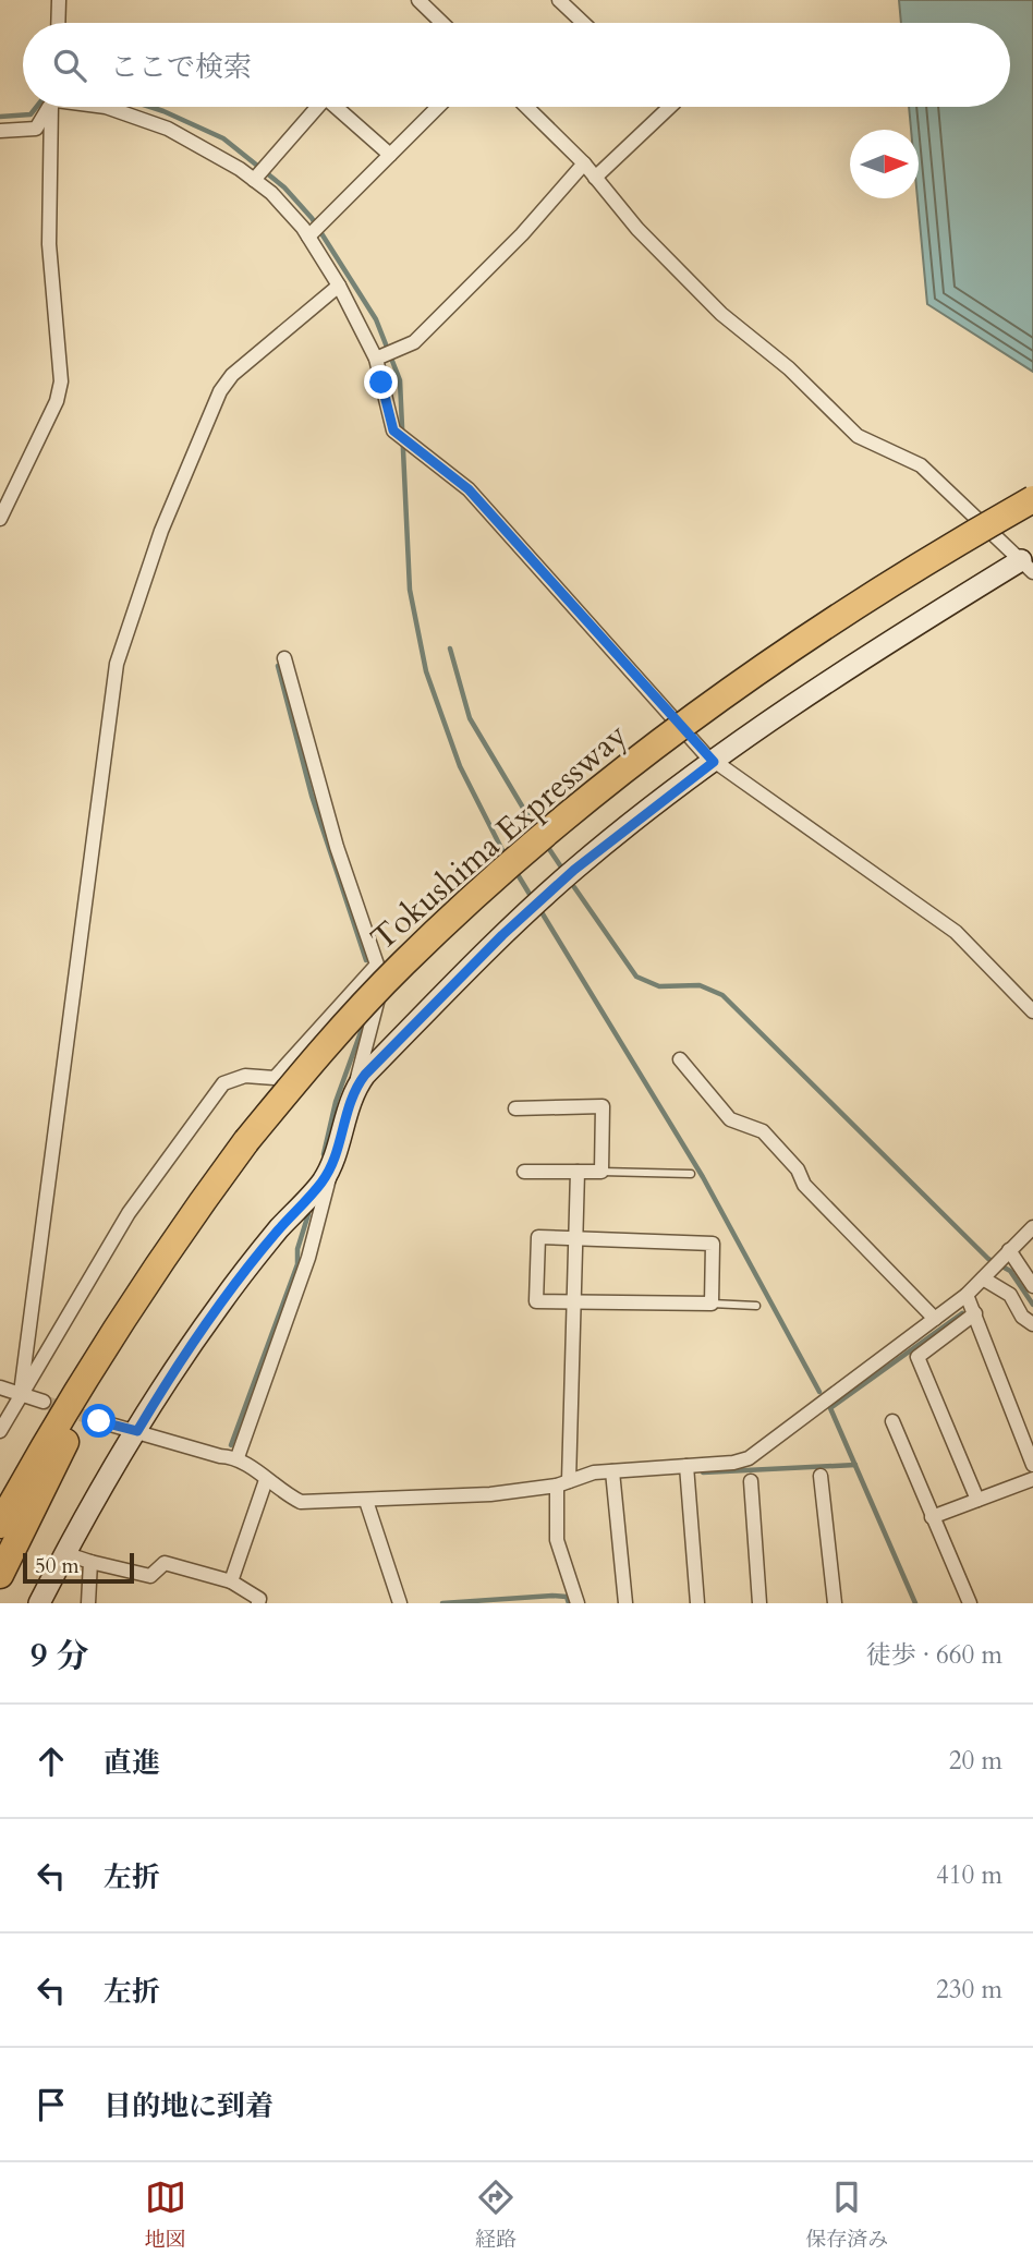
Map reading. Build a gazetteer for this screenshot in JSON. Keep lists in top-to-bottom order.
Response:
{
  "streets": {
    "highway": ["Tokushima Expressway"]
  },
  "scale_bar": "50 m",
  "north": "right",
  "page": {
    "search": "ここで検索",
    "scale": "50 m",
    "heading": ["9 分", "徒歩 · 660 m"],
    "list": [
      ["直進", "20 m"],
      ["左折", "410 m"],
      ["左折", "230 m"],
      "目的地に到着"
    ],
    "nav": ["地図", "経路", "保存済み"]
  }
}
